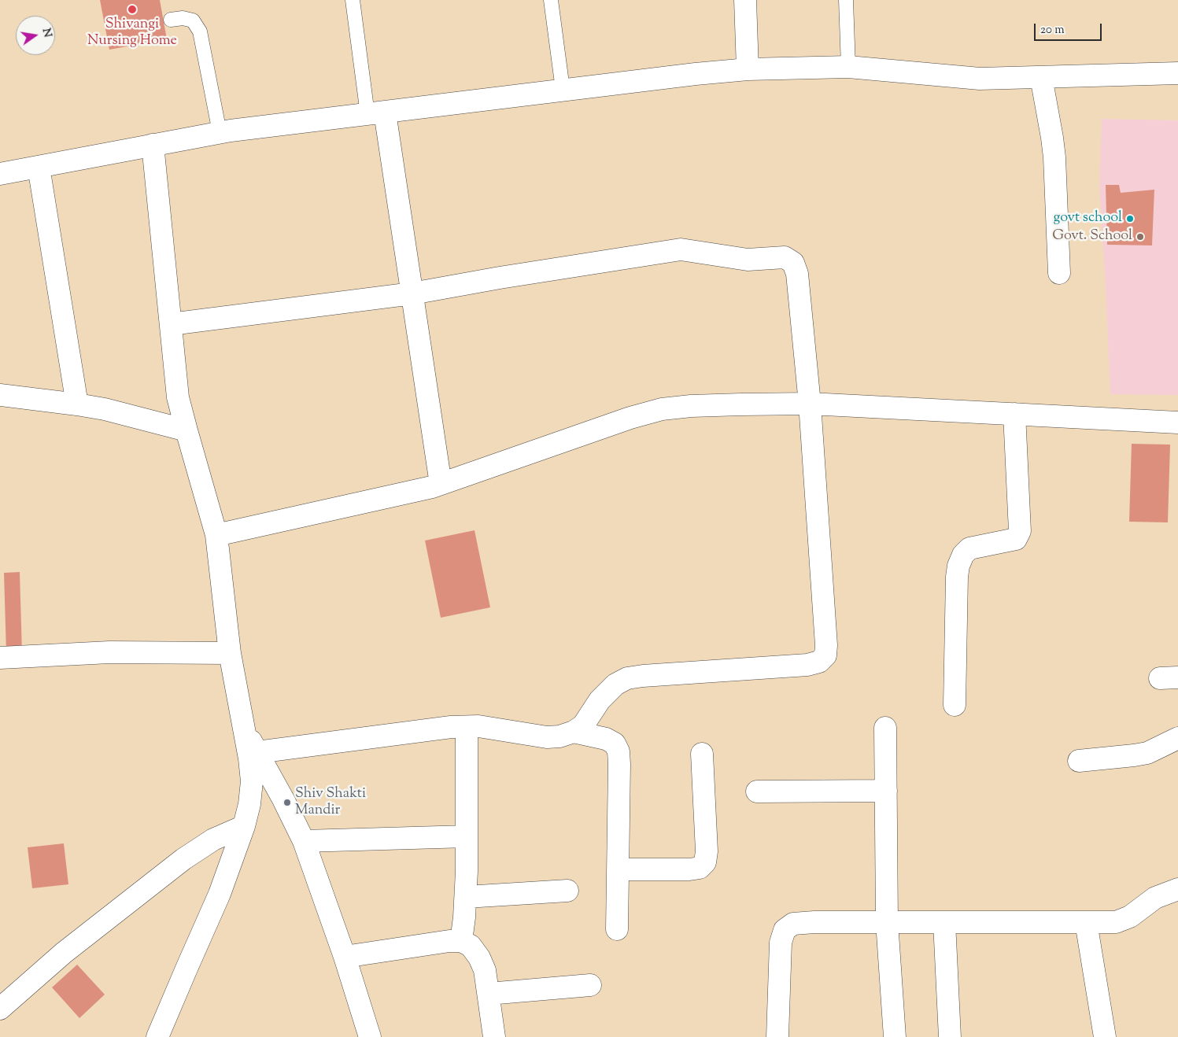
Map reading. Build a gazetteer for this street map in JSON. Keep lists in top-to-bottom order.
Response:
{
  "places": [
    "Shivangi Nursing Home",
    "govt school",
    "Govt. School",
    "Shiv Shakti Mandir"
  ],
  "scale_bar": "20 m",
  "north": "right"
}
